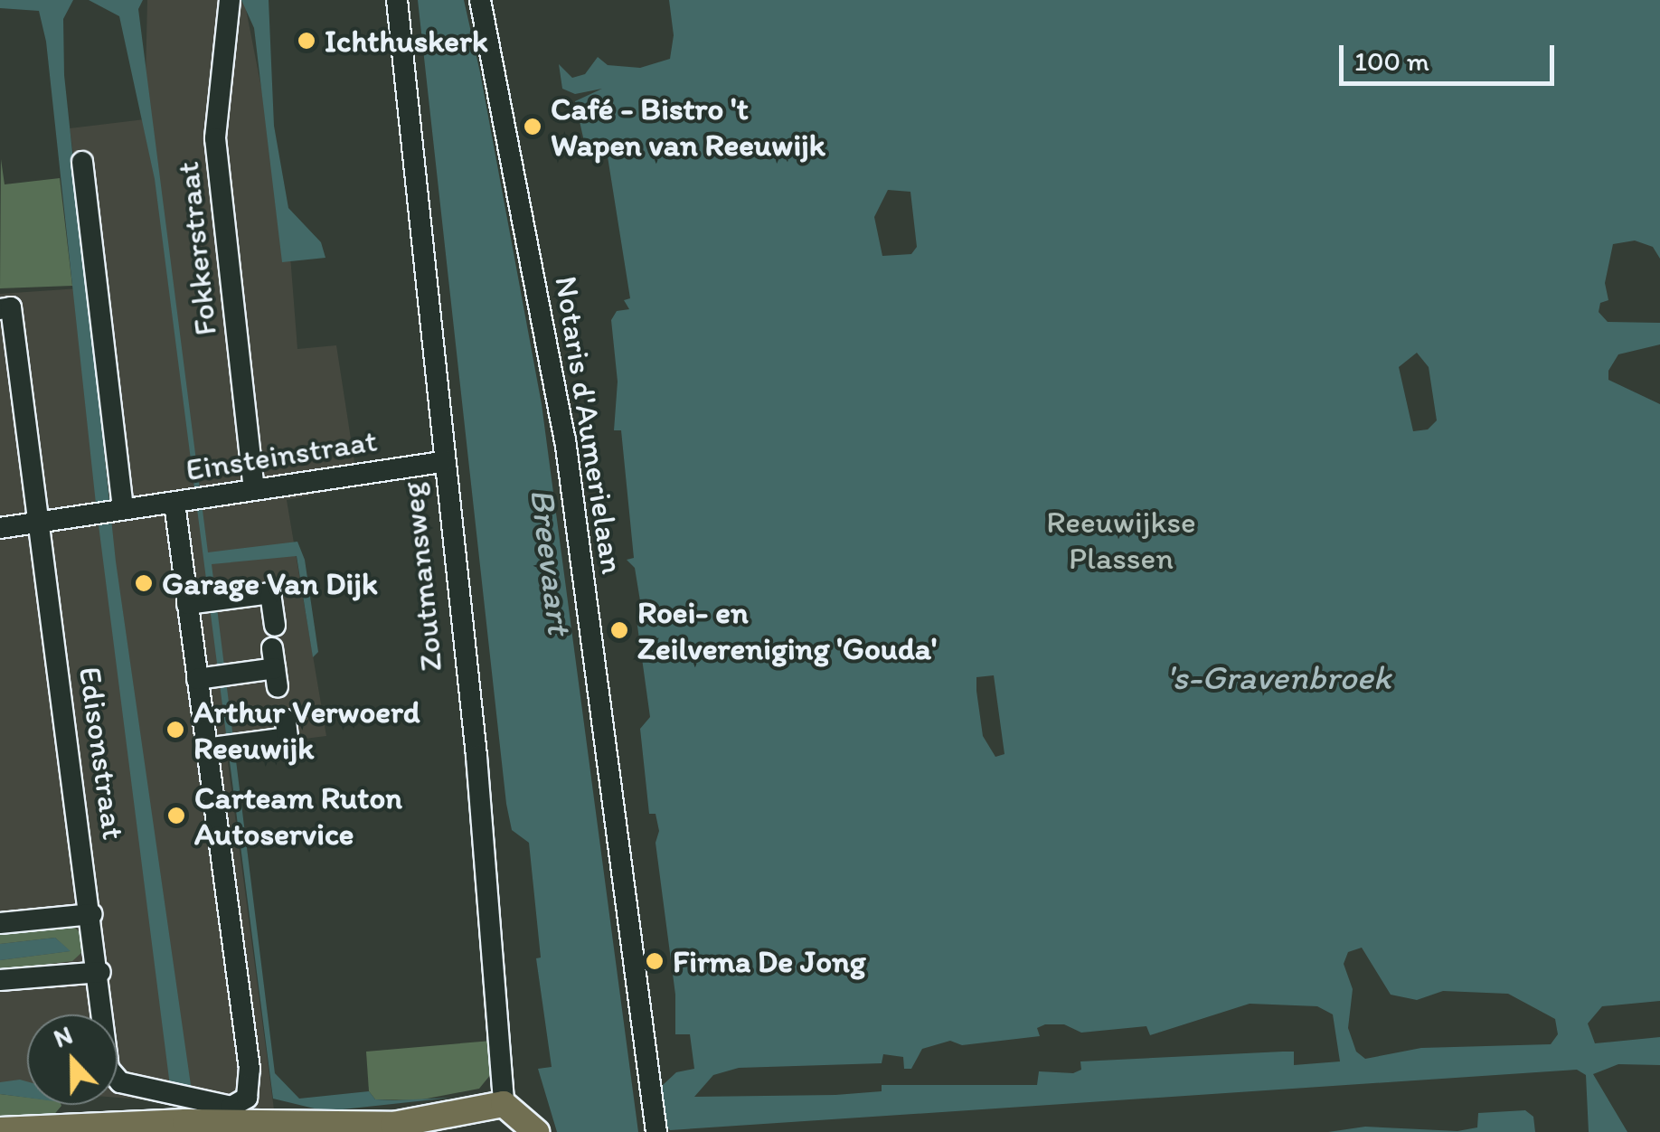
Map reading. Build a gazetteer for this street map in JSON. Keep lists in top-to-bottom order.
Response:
{
  "streets": {
    "street": [
      "Fokkerstraat",
      "Notaris d'Aumerielaan",
      "Einsteinstraat",
      "Zoutmansweg",
      "Edisonstraat"
    ]
  },
  "crossings": [
    ["Fokkerstraat", "Einsteinstraat"],
    ["Einsteinstraat", "Zoutmansweg"],
    ["Einsteinstraat", "Edisonstraat"]
  ],
  "water": ["Breevaart", "'s-Gravenbroek"],
  "parks": ["Reeuwijkse Plassen"],
  "places": [
    "Ichthuskerk",
    "Café - Bistro 't Wapen van Reeuwijk",
    "Garage Van Dijk",
    "Roei- en Zeilvereniging 'Gouda'",
    "Arthur Verwoerd Reeuwijk",
    "Carteam Ruton Autoservice",
    "Firma De Jong"
  ],
  "scale_bar": "100 m",
  "north": "top"
}
